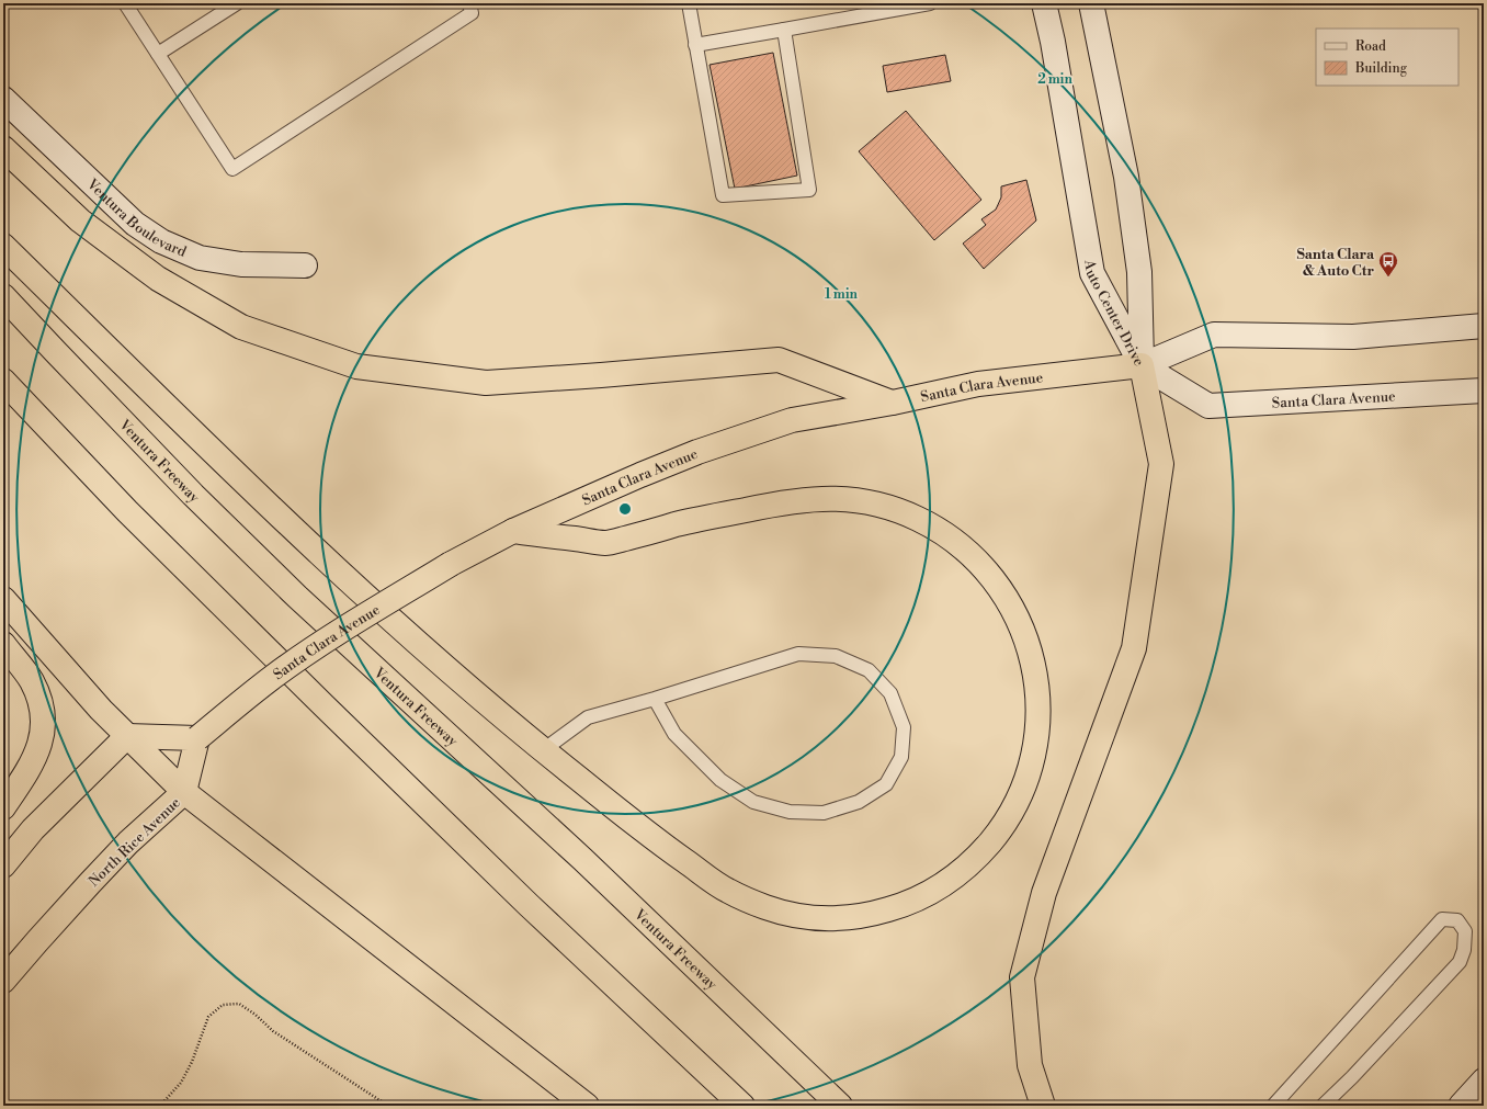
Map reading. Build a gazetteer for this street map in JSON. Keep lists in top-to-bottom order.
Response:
{
  "streets": {
    "highway": ["Santa Clara Avenue", "Ventura Freeway", "North Rice Avenue"],
    "street": ["Ventura Boulevard", "Auto Center Drive"]
  },
  "crossings": [
    ["Auto Center Drive", "Santa Clara Avenue"],
    ["Santa Clara Avenue", "North Rice Avenue"]
  ],
  "places": {
    "bus stop": ["Santa Clara & Auto Ctr"]
  },
  "legend": ["Road", "Building"],
  "rings": ["2 min", "1 min"]
}
